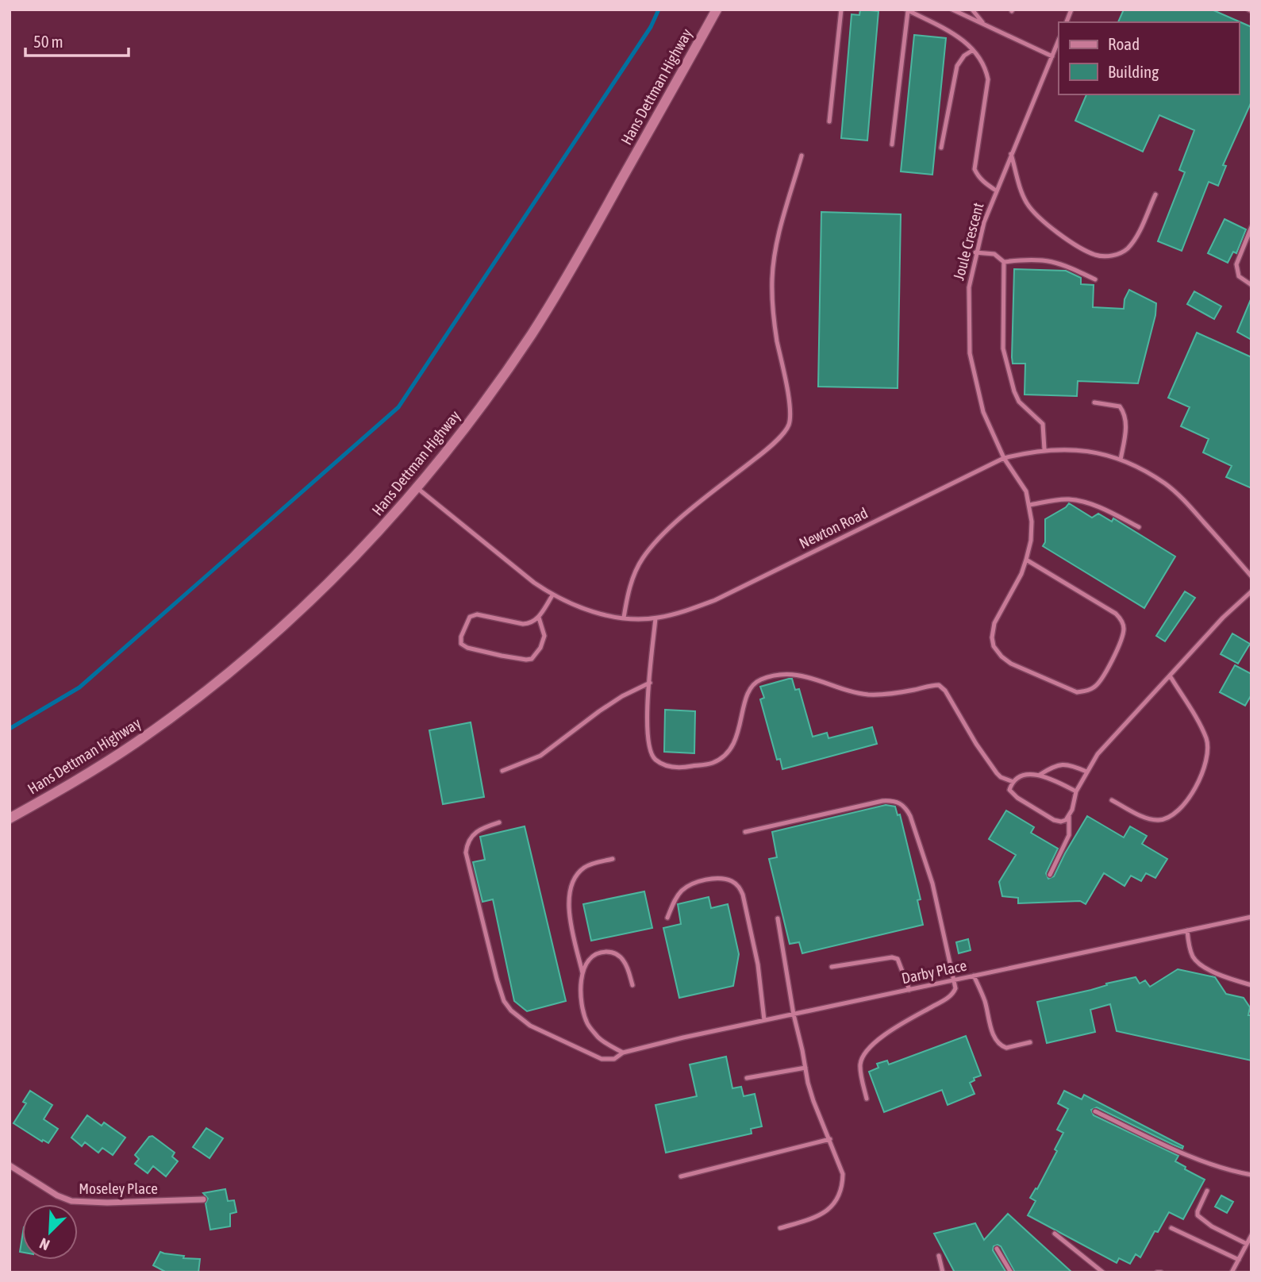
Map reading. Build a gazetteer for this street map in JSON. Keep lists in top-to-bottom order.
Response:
{
  "streets": {
    "street": ["Hans Dettman Highway", "Moseley Place"],
    "lane": ["Joule Crescent", "Newton Road", "Darby Place"]
  },
  "crossings": [
    ["Hans Dettman Highway", "Newton Road"],
    ["Joule Crescent", "Newton Road"]
  ],
  "legend": ["Road", "Building"],
  "scale_bar": "50 m",
  "north": "bottom left"
}
